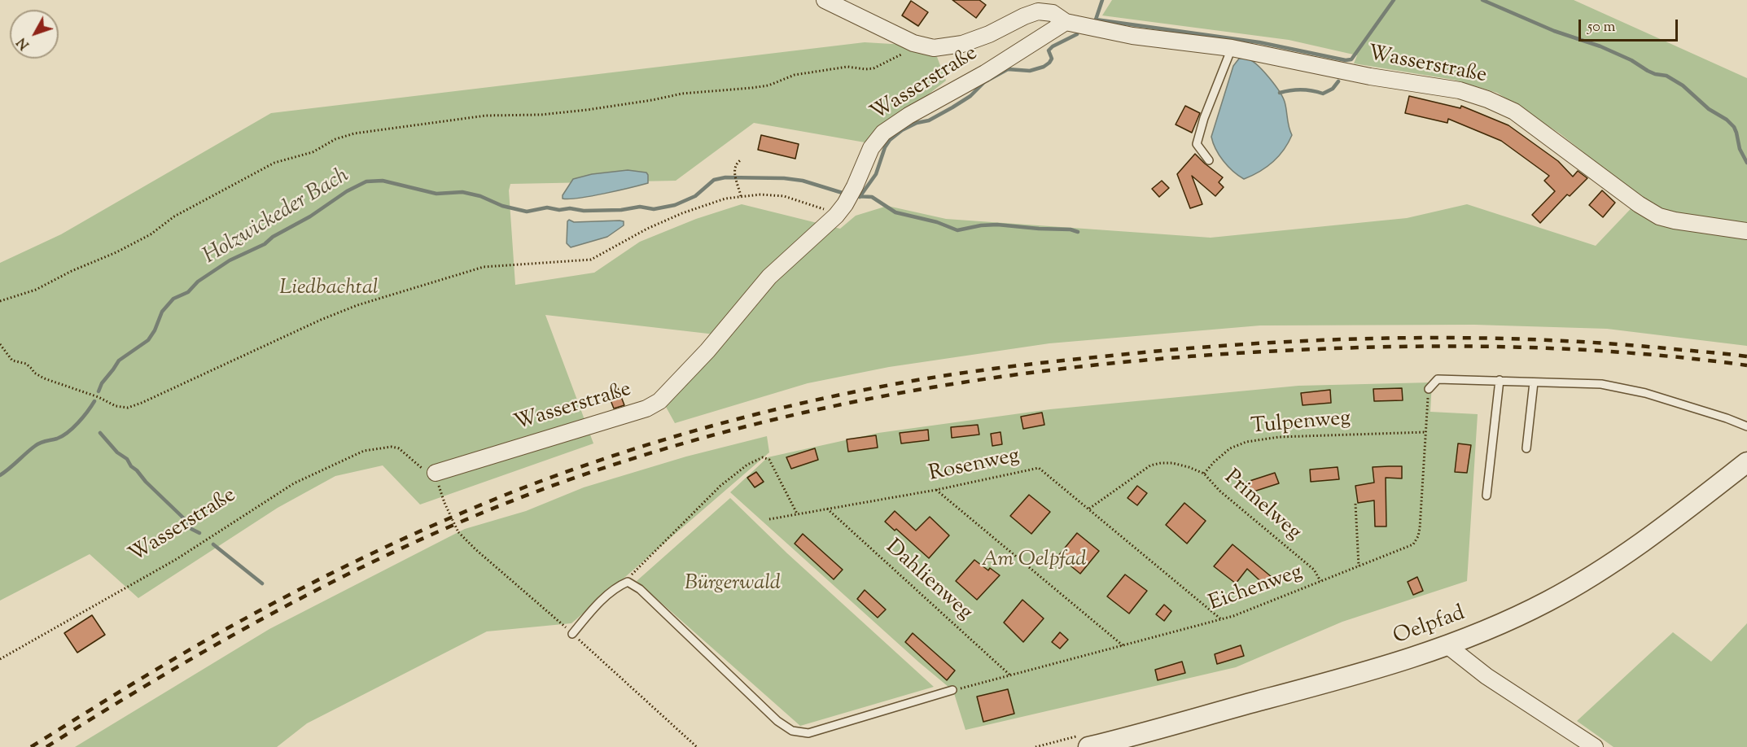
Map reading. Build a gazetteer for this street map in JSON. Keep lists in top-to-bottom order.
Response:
{
  "streets": {
    "street": ["Wasserstraße", "Oelpfad"],
    "path": [
      "Tulpenweg",
      "Rosenweg",
      "Primelweg",
      "Dahlienweg",
      "Eichenweg"
    ]
  },
  "crossings": [
    ["Tulpenweg", "Primelweg"],
    ["Tulpenweg", "Eichenweg"],
    ["Rosenweg", "Dahlienweg"],
    ["Rosenweg", "Eichenweg"],
    ["Primelweg", "Eichenweg"],
    ["Dahlienweg", "Eichenweg"]
  ],
  "water": ["Holzwickeder Bach"],
  "parks": ["Liedbachtal", "Am Oelpfad", "Bürgerwald"],
  "scale_bar": "50 m",
  "north": "bottom left"
}
